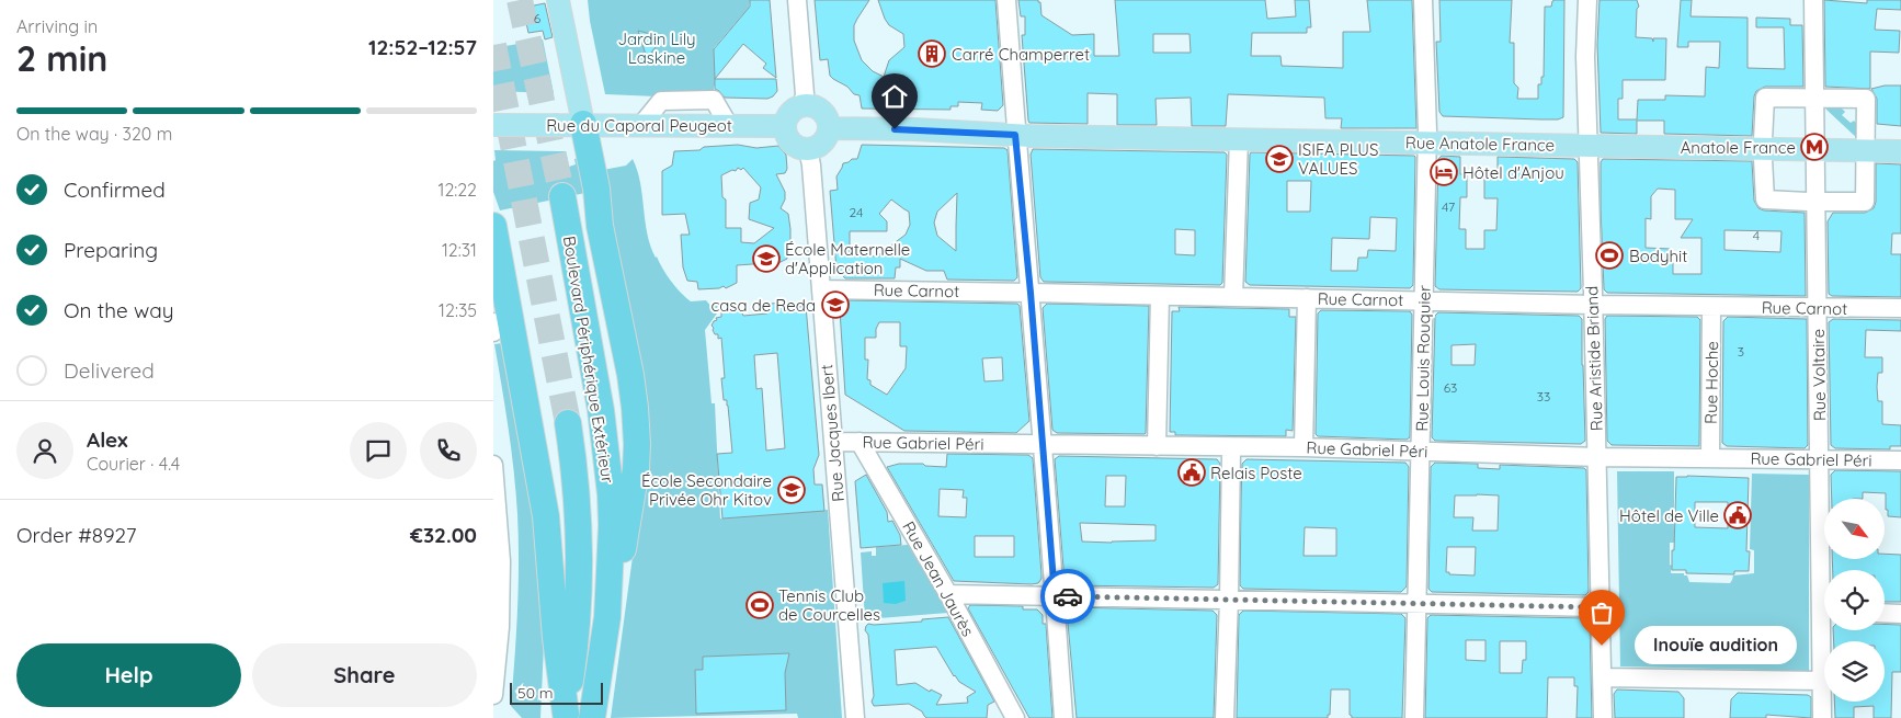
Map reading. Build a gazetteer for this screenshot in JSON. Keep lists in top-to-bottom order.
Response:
{
  "streets": {
    "highway": ["Boulevard Périphérique Extérieur"],
    "main road": ["Rue du Caporal Peugeot", "Rue Anatole France"],
    "street": [
      "Rue Carnot",
      "Rue Louis Rouquier",
      "Rue Aristide Briand",
      "Rue Voltaire",
      "Rue Hoche",
      "Rue Jacques Ibert",
      "Rue Gabriel Péri",
      "Rue Jean Jaurès"
    ]
  },
  "crossings": [
    ["Rue du Caporal Peugeot", "Rue Anatole France"],
    ["Rue du Caporal Peugeot", "Rue Jacques Ibert"],
    ["Rue Anatole France", "Rue Louis Rouquier"],
    ["Rue Anatole France", "Rue Aristide Briand"],
    ["Rue Anatole France", "Rue Voltaire"],
    ["Rue Anatole France", "Rue Jacques Ibert"],
    ["Rue Carnot", "Rue Louis Rouquier"],
    ["Rue Carnot", "Rue Aristide Briand"],
    ["Rue Carnot", "Rue Voltaire"],
    ["Rue Carnot", "Rue Hoche"],
    ["Rue Carnot", "Rue Jacques Ibert"],
    ["Rue Louis Rouquier", "Rue Gabriel Péri"],
    ["Rue Aristide Briand", "Rue Gabriel Péri"],
    ["Rue Voltaire", "Rue Gabriel Péri"],
    ["Rue Hoche", "Rue Gabriel Péri"],
    ["Rue Jacques Ibert", "Rue Gabriel Péri"],
    ["Rue Gabriel Péri", "Rue Jean Jaurès"]
  ],
  "parks": ["Jardin Lily Laskine"],
  "places": {
    "building": ["Carré Champerret"],
    "metro station": ["Anatole France"],
    "school or university": [
      "ISIFA PLUS VALUES",
      "École Maternelle d'Application",
      "casa de Reda",
      "École Secondaire Privée Ohr Kitov"
    ],
    "hotel": ["Hôtel d'Anjou"],
    "sports": ["Bodyhit", "Tennis Club de Courcelles"],
    "public building": ["Relais Poste", "Hôtel de Ville"],
    "other": ["Inouïe audition"]
  },
  "house_numbers": [
    "6",
    "47",
    "24",
    "4",
    "3",
    "63",
    "33"
  ],
  "scale_bar": "50 m",
  "north": "bottom right",
  "page": {
    "heading": ["2 min", "Arriving in", "12:52–12:57"],
    "panel": [
      "Alex",
      "Courier · 4.4",
      "Order #8927",
      "€32.00"
    ],
    "bar": "On the way · 320 m",
    "list": [
      ["Confirmed", "12:22"],
      ["Preparing", "12:31"],
      ["On the way", "12:35"],
      "Delivered"
    ],
    "bubble": "Inouïe audition",
    "buttons": ["Help", "Share"],
    "scale": "50 m"
  }
}
